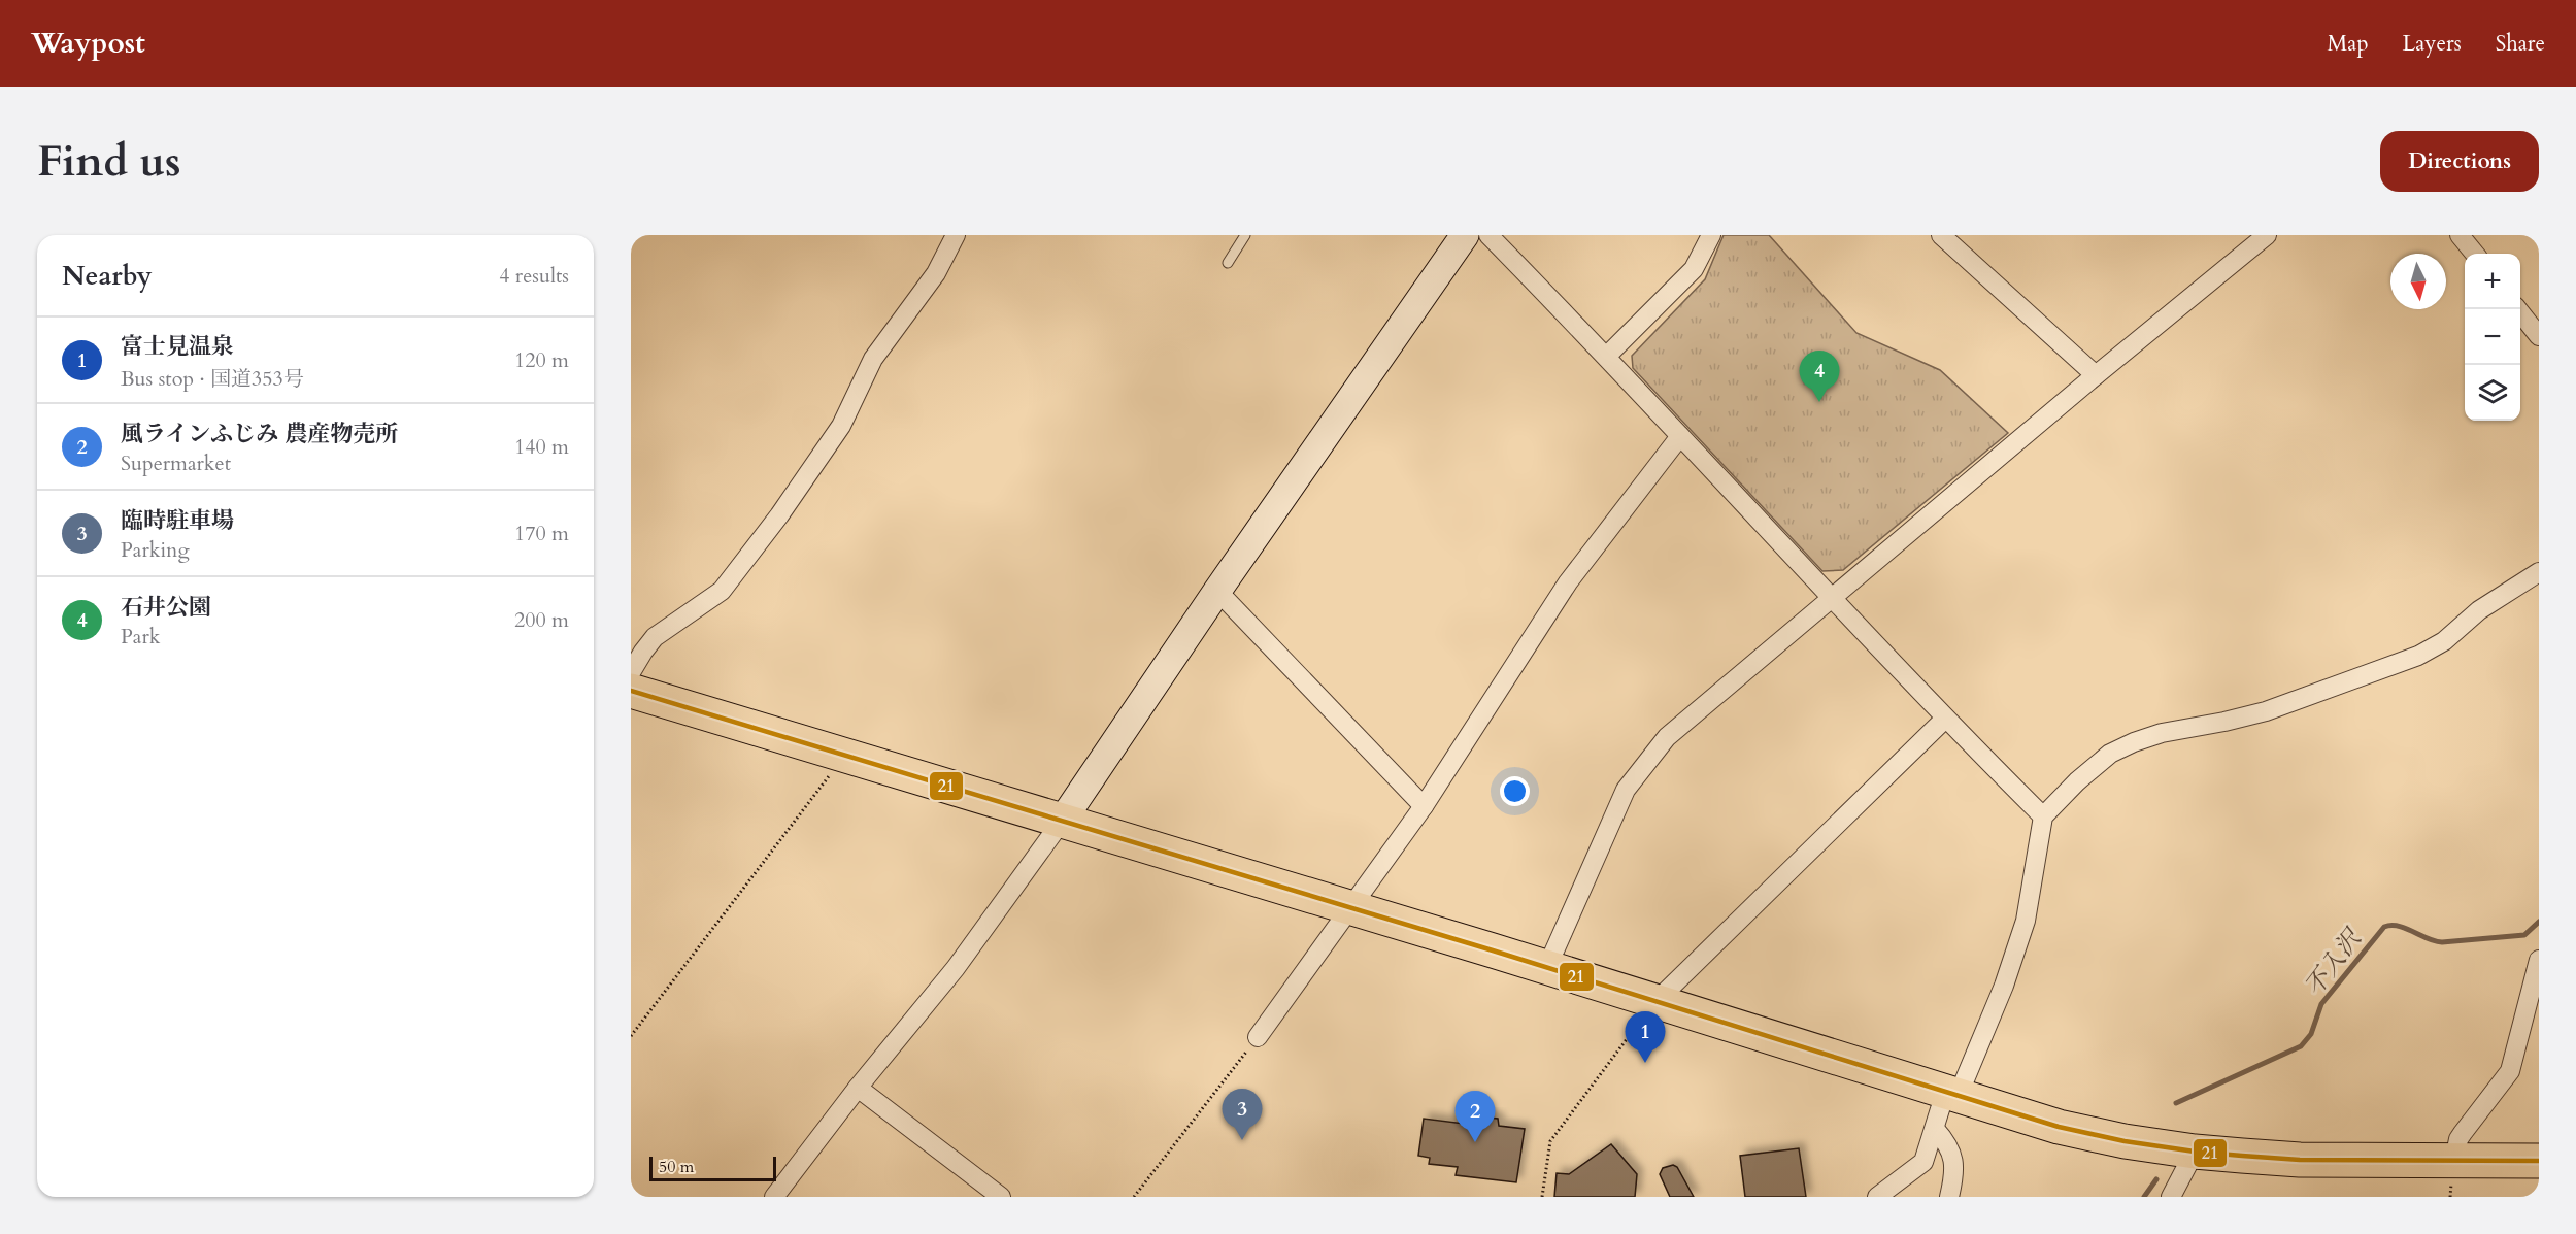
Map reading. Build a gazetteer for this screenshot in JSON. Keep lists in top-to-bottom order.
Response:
{
  "water": ["不入沢"],
  "lines": ["transit line 21"],
  "scale_bar": "50 m",
  "north": "bottom",
  "page": {
    "header": "Waypost",
    "nav": ["Map", "Layers", "Share"],
    "buttons": "Directions",
    "title": "Find us",
    "heading": ["Nearby", "4 results"],
    "map_buttons": ["+", "−"],
    "list": [
      {
        "mark": "1",
        "name": "富士見温泉",
        "note": "Bus stop · 国道353号",
        "value": "120 m"
      },
      {
        "mark": "2",
        "name": "風ラインふじみ 農産物売所",
        "note": "Supermarket",
        "value": "140 m"
      },
      {
        "mark": "3",
        "name": "臨時駐車場",
        "note": "Parking",
        "value": "170 m"
      },
      {
        "mark": "4",
        "name": "石井公園",
        "note": "Park",
        "value": "200 m"
      }
    ],
    "pins": [
      "4",
      "1",
      "3",
      "2"
    ],
    "scale": "50 m"
  }
}
